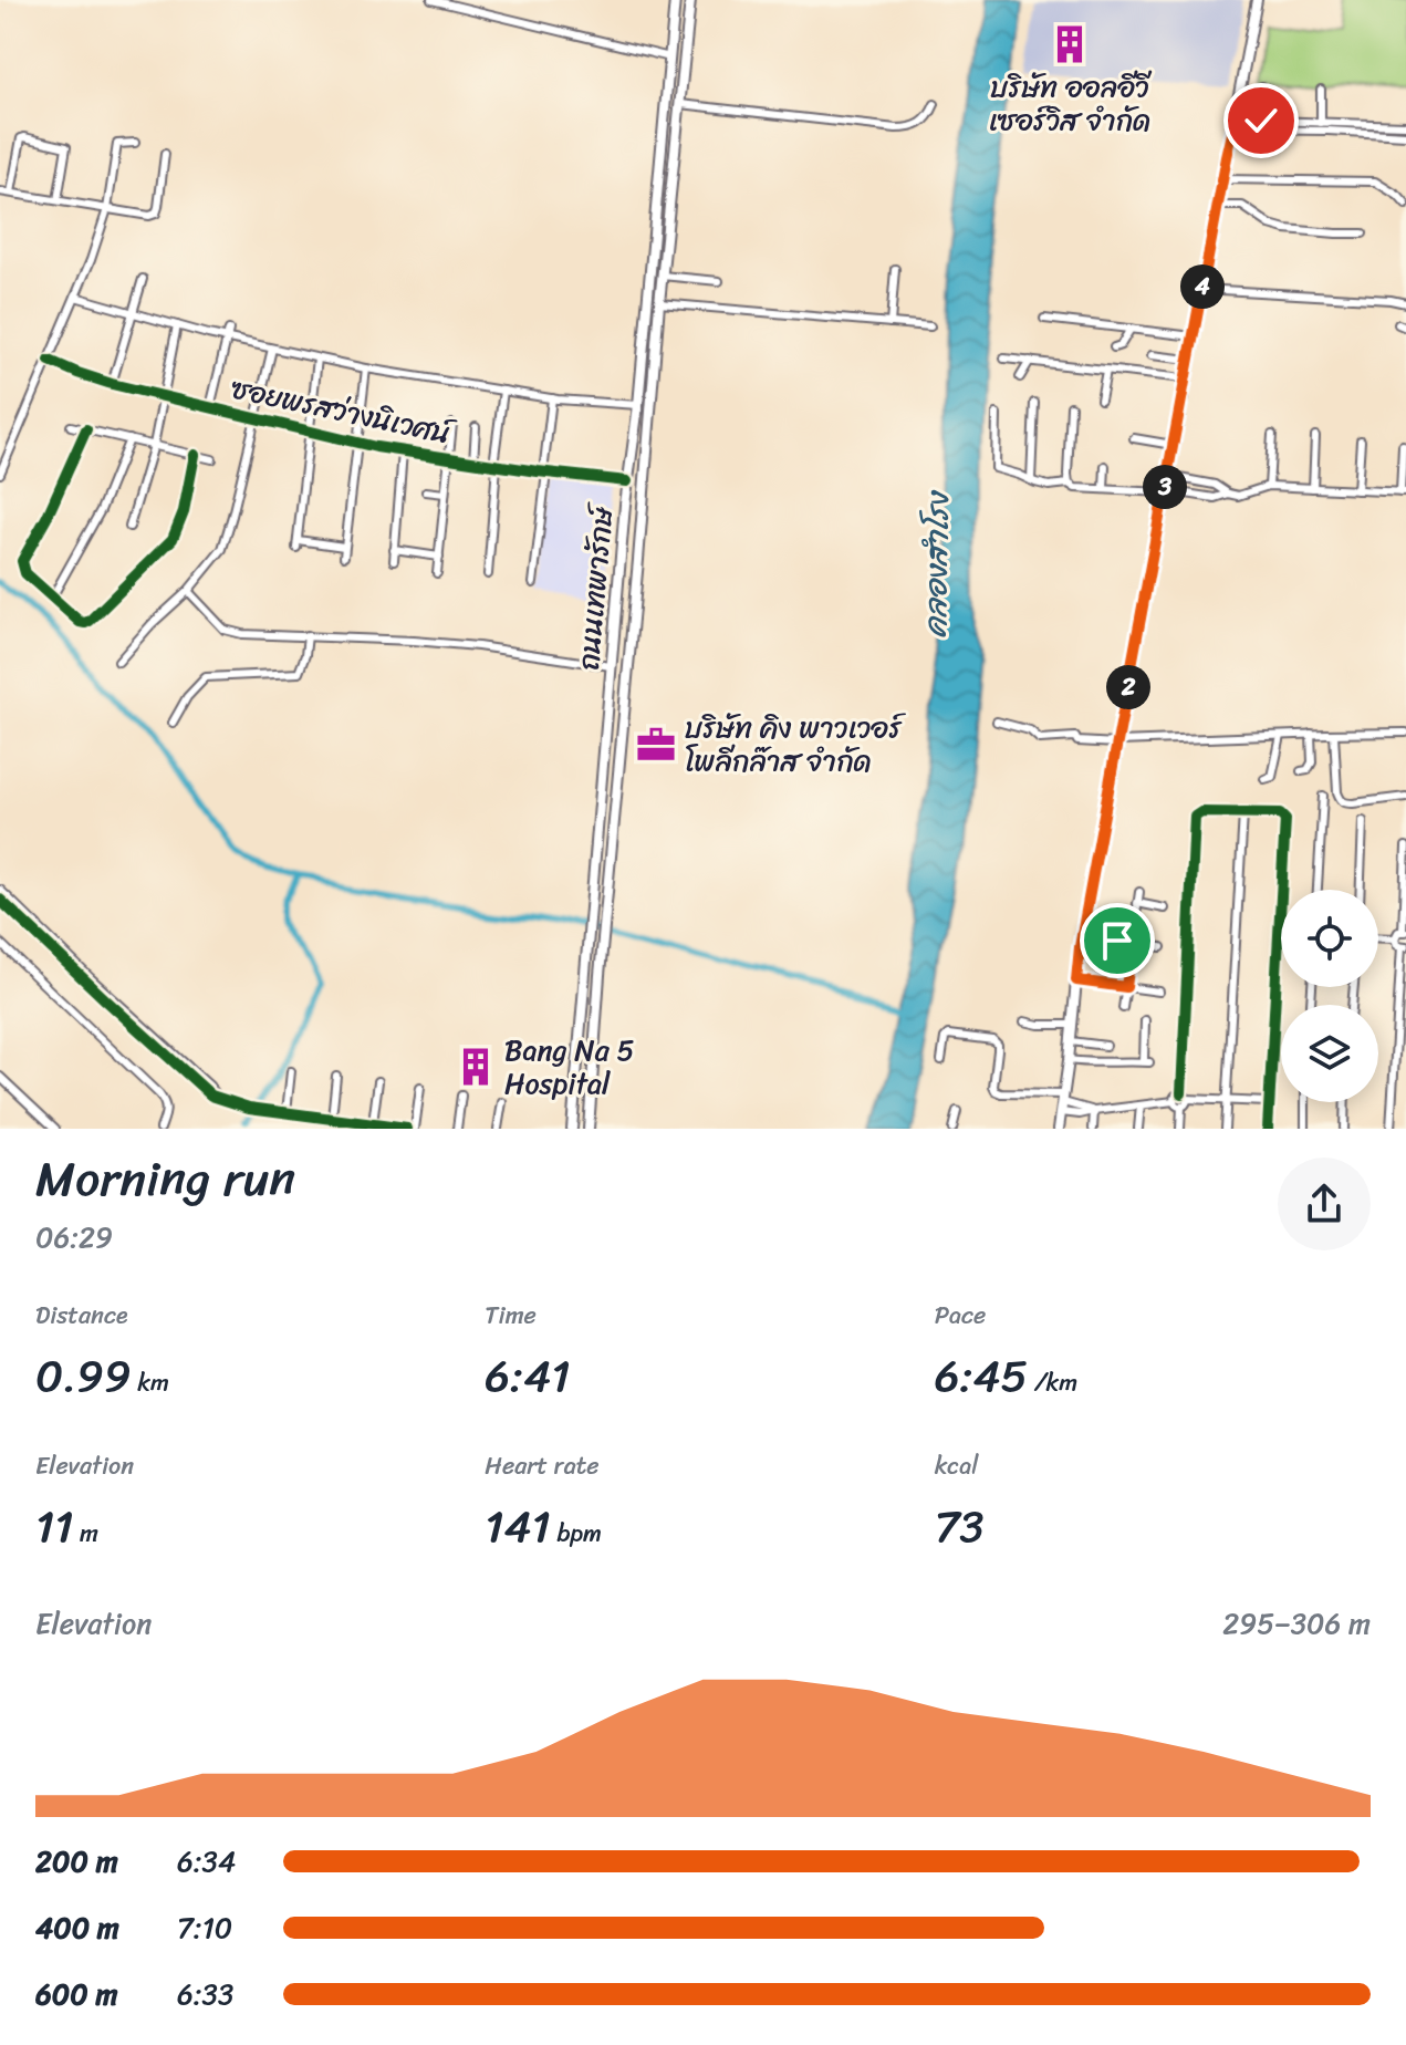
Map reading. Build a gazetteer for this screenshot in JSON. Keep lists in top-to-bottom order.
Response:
{
  "streets": {
    "main road": ["ถนนเทพารักษ์"],
    "street": ["ซอยพรสว่างนิเวศน์"]
  },
  "crossings": [
    ["ซอยพรสว่างนิเวศน์", "ถนนเทพารักษ์"]
  ],
  "water": ["คลองสำโรง"],
  "places": {
    "building": ["บริษัท ออลอีวี เซอร์วิส จำกัด", "Bang Na 5 Hospital"],
    "office": ["บริษัท คิง พาวเวอร์ โพลีกล๊าส จำกัด"]
  },
  "page": {
    "pins": ["4", "3", "2"],
    "heading": ["Morning run", "06:29"],
    "stats": [
      ["Distance", "0.99 km"],
      ["Time", "6:41"],
      ["Pace", "6:45 /km"],
      ["Elevation", "11 m"],
      ["Heart rate", "141 bpm"],
      ["kcal", "73"]
    ],
    "chart": ["Elevation", "295–306 m"],
    "list": [
      {
        "name": "200 m",
        "note": "6:34"
      },
      {
        "name": "400 m",
        "note": "7:10"
      },
      {
        "name": "600 m",
        "note": "6:33"
      }
    ]
  }
}
